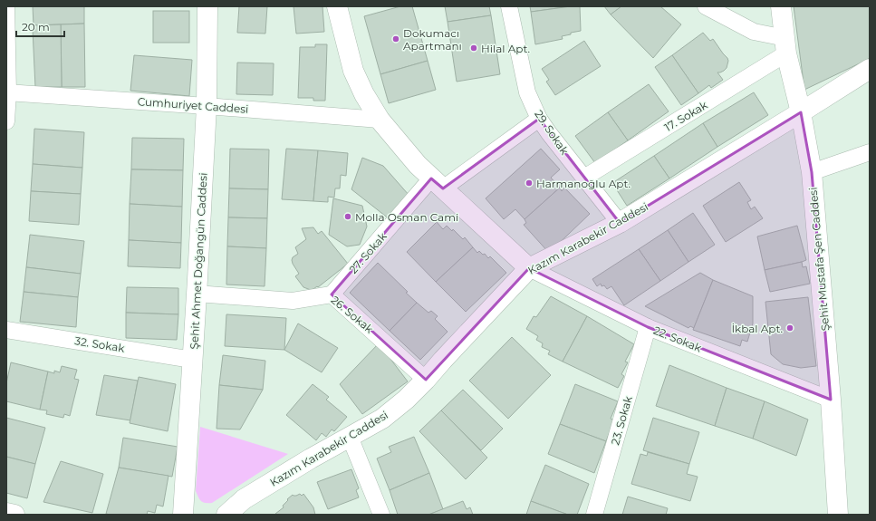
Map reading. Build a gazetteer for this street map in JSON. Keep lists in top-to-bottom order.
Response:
{
  "streets": {
    "street": [
      "Cumhuriyet Caddesi",
      "17. Sokak",
      "29. Sokak",
      "Kazım Karabekir Caddesi",
      "27. Sokak",
      "Şehit Mustafa Şen Caddesi",
      "Şehit Ahmet Doğangün Caddesi",
      "26. Sokak",
      "22. Sokak",
      "32. Sokak",
      "23. Sokak"
    ]
  },
  "crossings": [
    ["Cumhuriyet Caddesi", "Şehit Ahmet Doğangün Caddesi"],
    ["17. Sokak", "29. Sokak"],
    ["17. Sokak", "Şehit Mustafa Şen Caddesi"],
    ["29. Sokak", "Kazım Karabekir Caddesi"],
    ["29. Sokak", "27. Sokak"],
    ["Kazım Karabekir Caddesi", "Şehit Mustafa Şen Caddesi"],
    ["Kazım Karabekir Caddesi", "26. Sokak"],
    ["Kazım Karabekir Caddesi", "22. Sokak"],
    ["27. Sokak", "26. Sokak"],
    ["Şehit Mustafa Şen Caddesi", "22. Sokak"],
    ["Şehit Ahmet Doğangün Caddesi", "26. Sokak"],
    ["Şehit Ahmet Doğangün Caddesi", "32. Sokak"],
    ["22. Sokak", "23. Sokak"]
  ],
  "places": [
    "Dokumacı Apartmanı",
    "Hilal Apt.",
    "Harmanoğlu Apt.",
    "Molla Osman Cami",
    "İkbal Apt."
  ],
  "scale_bar": "20 m"
}
